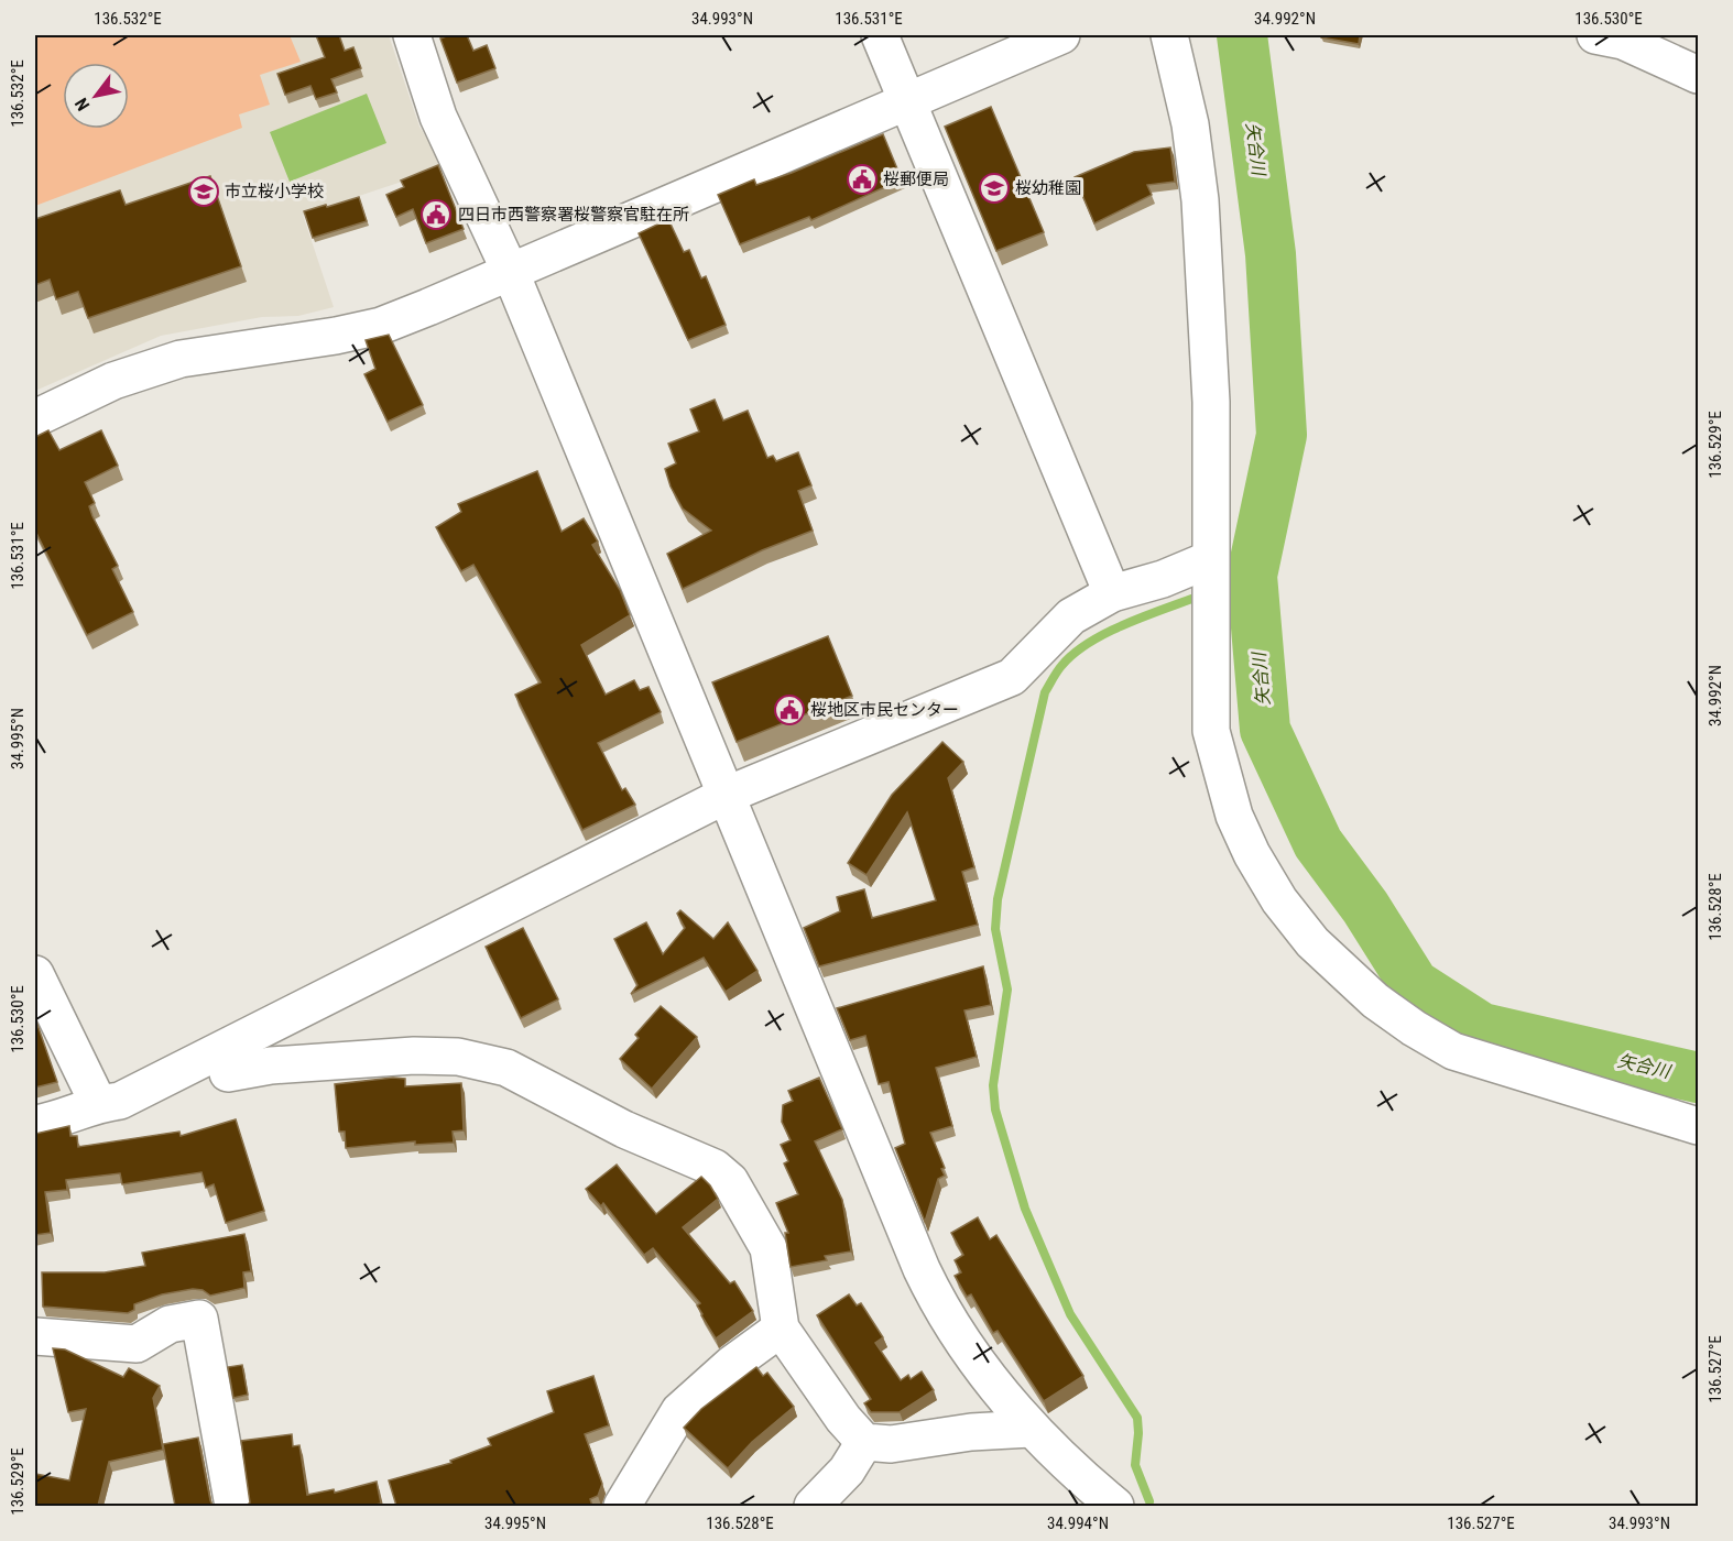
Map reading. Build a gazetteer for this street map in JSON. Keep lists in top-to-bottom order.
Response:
{
  "water": ["矢合川"],
  "places": {
    "public building": ["桜郵便局", "四日市西警察署桜警察官駐在所", "桜地区市民センター"],
    "school or university": ["桜幼稚園", "市立桜小学校"]
  },
  "north": "bottom left",
  "coordinates": [
    "136.532°E",
    "34.993°N",
    "136.531°E",
    "34.992°N",
    "136.530°E",
    "136.529°E",
    "34.995°N",
    "136.528°E",
    "136.527°E",
    "34.994°N"
  ]
}
